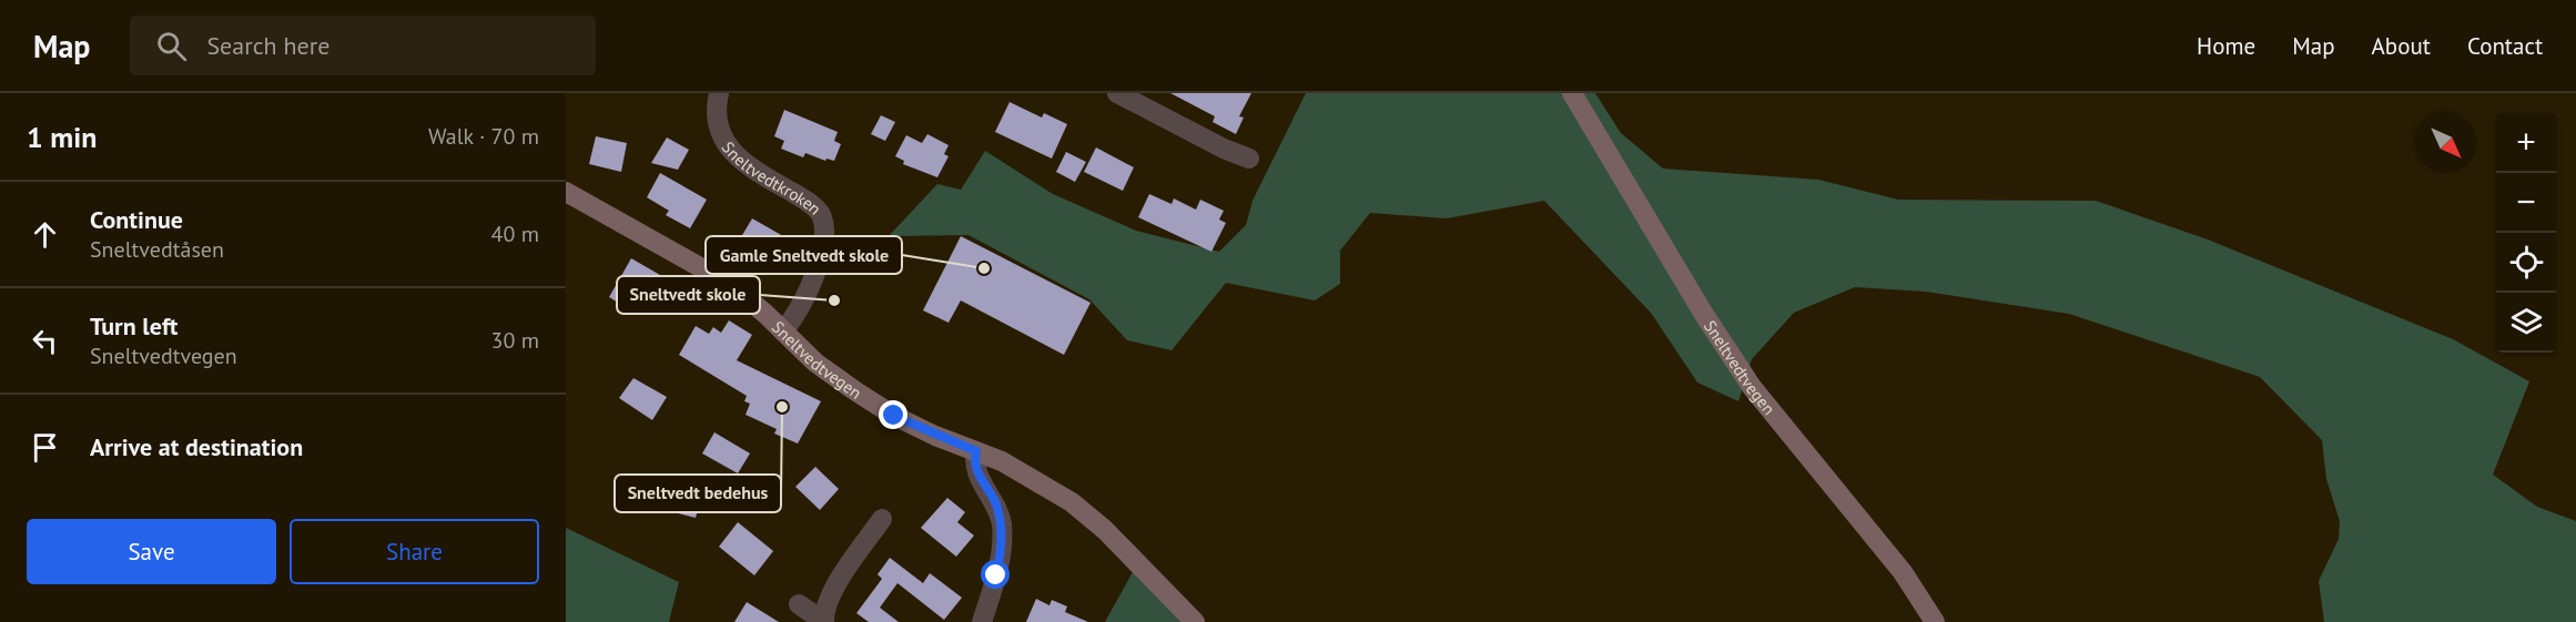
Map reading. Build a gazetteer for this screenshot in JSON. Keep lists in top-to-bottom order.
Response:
{
  "streets": {
    "main road": ["Sneltvedtvegen"],
    "street": ["Sneltvedtkroken"]
  },
  "crossings": [
    ["Sneltvedtkroken", "Sneltvedtvegen"]
  ],
  "places": ["Gamle Sneltvedt skole", "Sneltvedt skole", "Sneltvedt bedehus"],
  "north": "bottom right",
  "page": {
    "header": "Map",
    "search": "Search here",
    "nav": [
      "Home",
      "Map",
      "About",
      "Contact"
    ],
    "heading": ["1 min", "Walk · 70 m"],
    "map_buttons": ["+", "−"],
    "list": [
      ["Continue", "Sneltvedtåsen", "40 m"],
      ["Turn left", "Sneltvedtvegen", "30 m"],
      "Arrive at destination"
    ],
    "buttons": ["Save", "Share"]
  }
}
